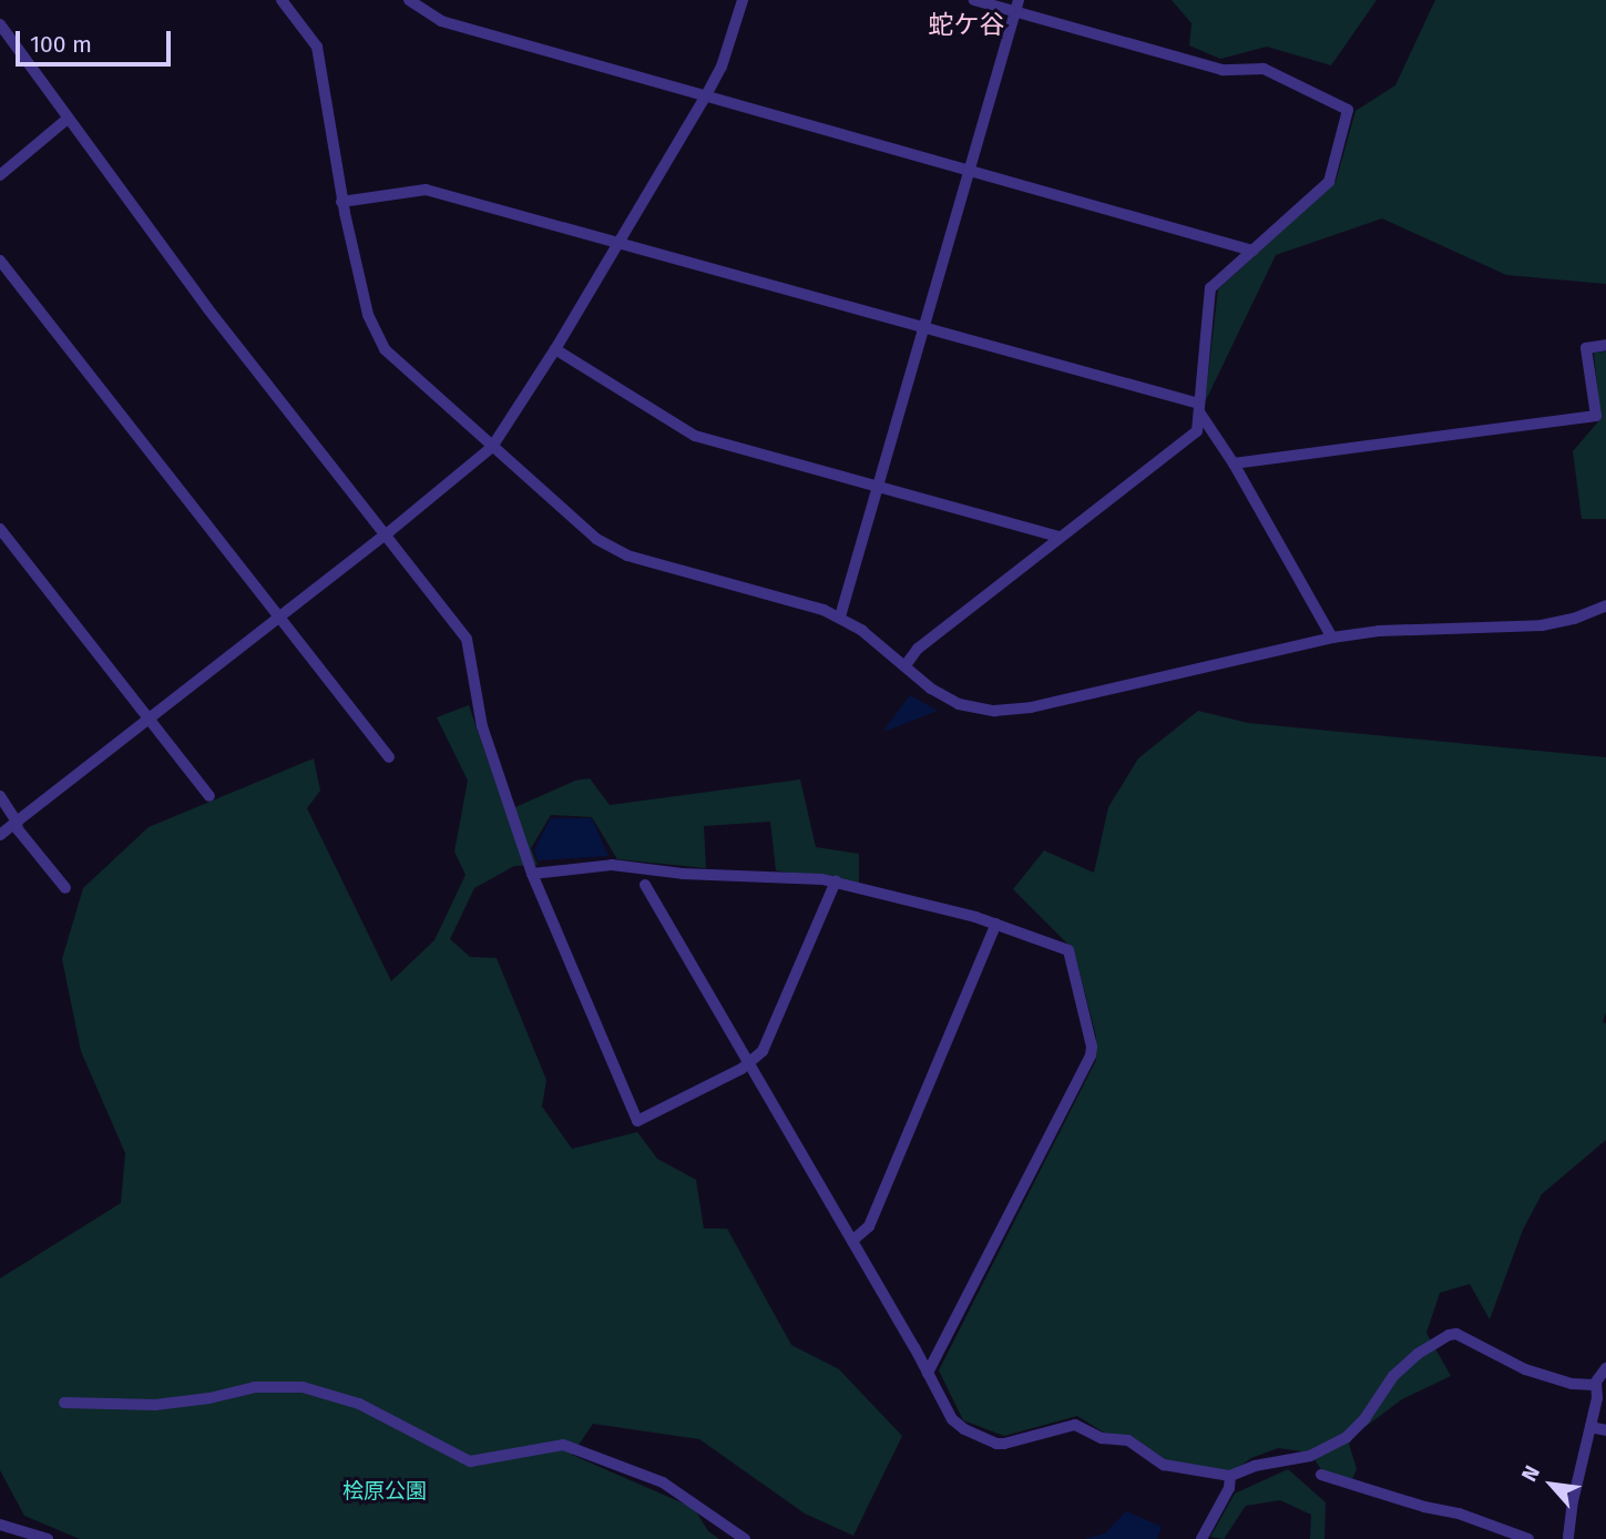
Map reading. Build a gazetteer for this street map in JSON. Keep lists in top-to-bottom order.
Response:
{
  "districts": ["蛇ケ谷"],
  "parks": ["桧原公園"],
  "scale_bar": "100 m",
  "north": "top left"
}
